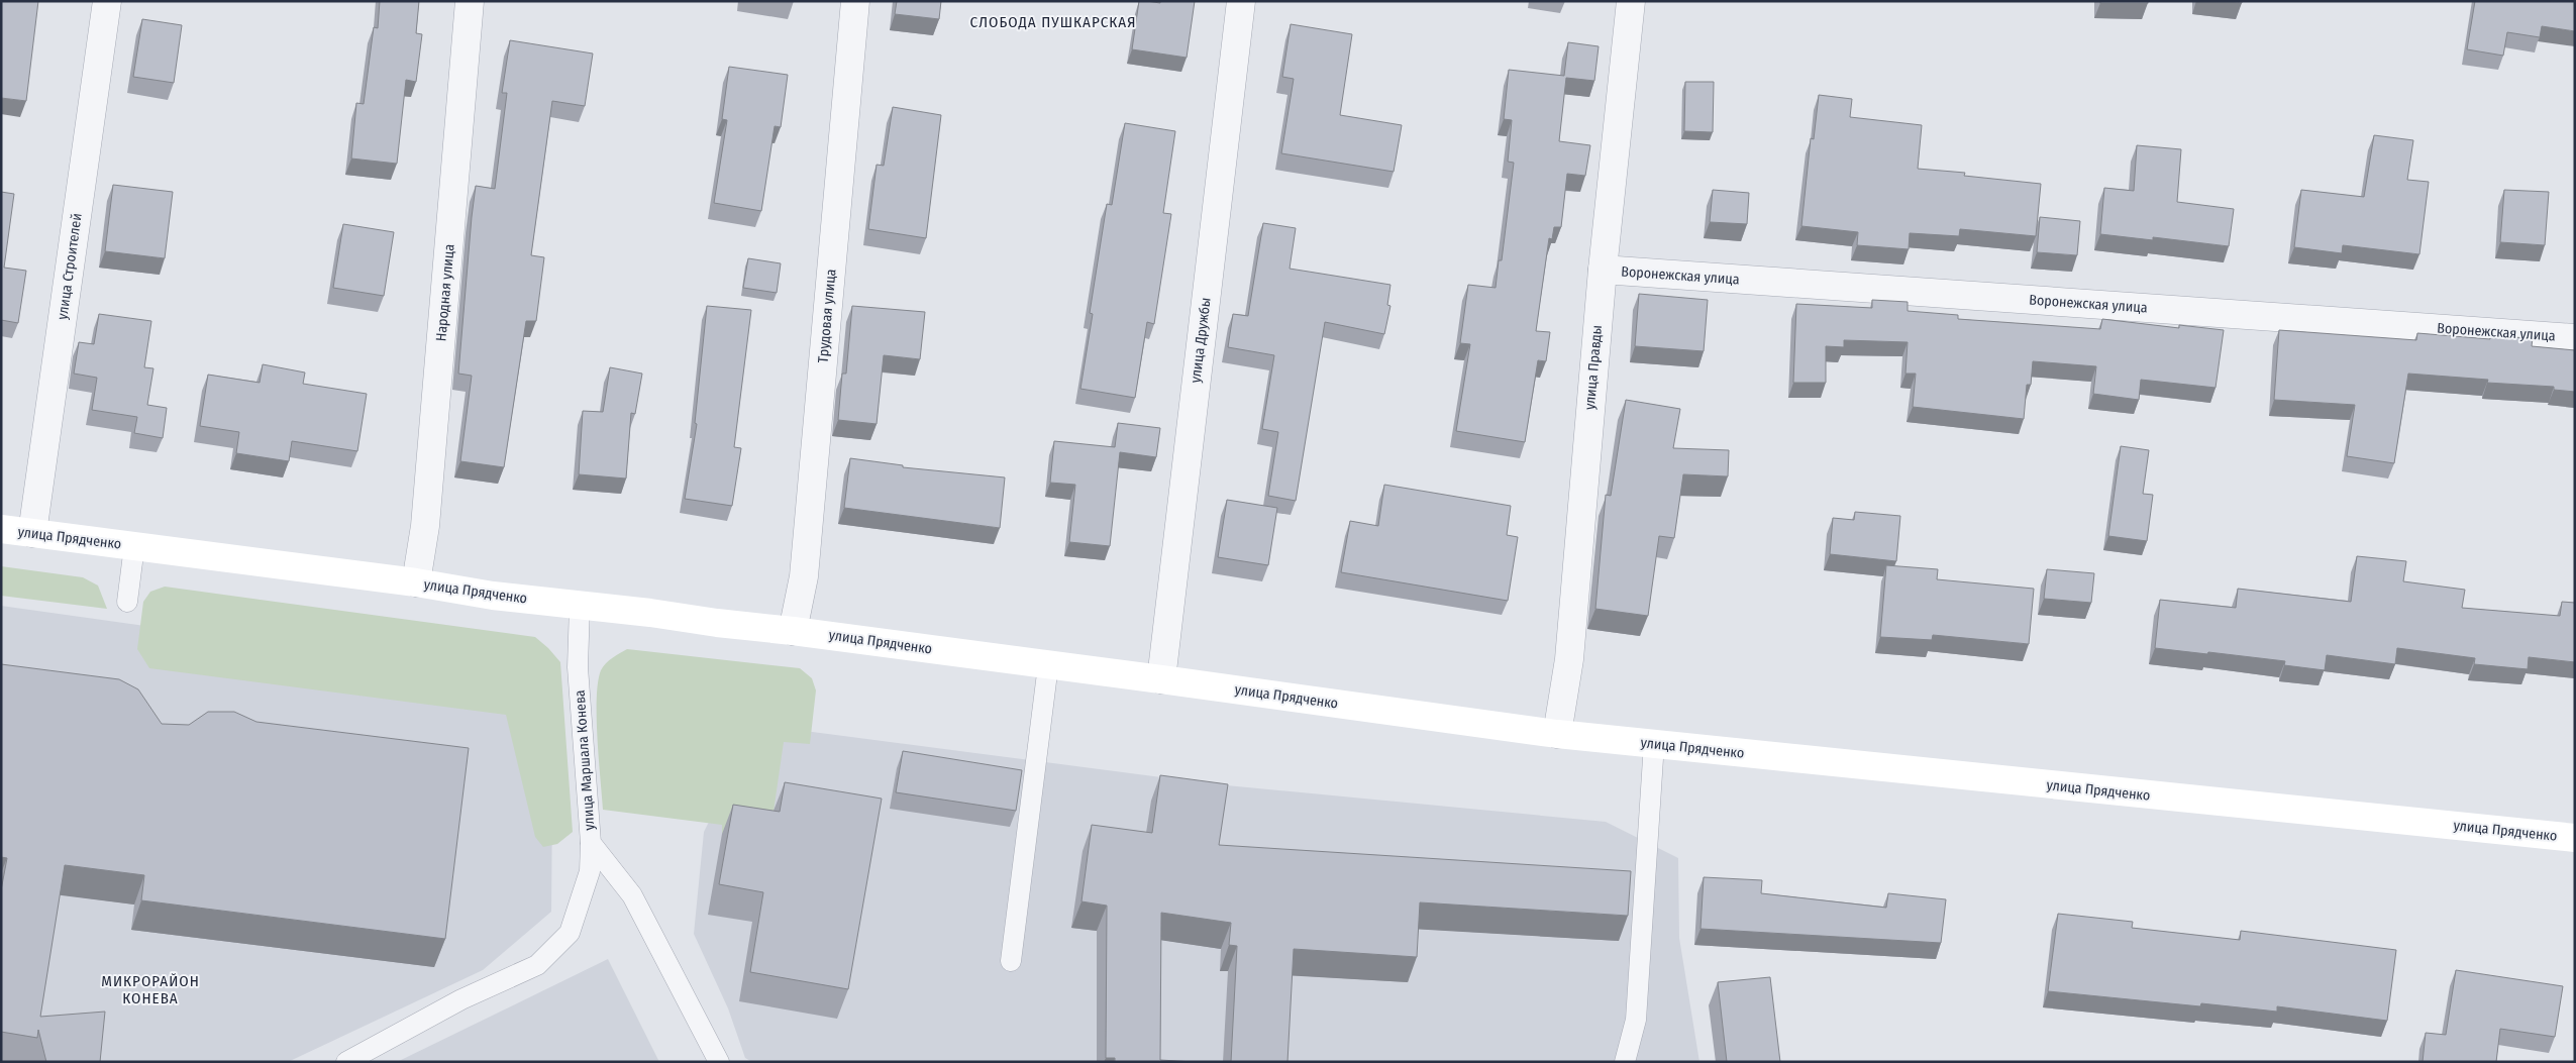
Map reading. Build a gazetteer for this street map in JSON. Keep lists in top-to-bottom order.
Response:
{
  "streets": {
    "main road": ["улица Прядченко"],
    "street": [
      "улица Строителей",
      "Воронежская улица",
      "Народная улица",
      "Трудовая улица",
      "улица Дружбы",
      "улица Правды"
    ],
    "lane": ["улица Маршала Конева"]
  },
  "crossings": [
    ["улица Строителей", "улица Прядченко"],
    ["Воронежская улица", "улица Правды"],
    ["Народная улица", "улица Прядченко"],
    ["Трудовая улица", "улица Прядченко"],
    ["улица Дружбы", "улица Прядченко"],
    ["улица Правды", "улица Прядченко"],
    ["улица Прядченко", "улица Маршала Конева"]
  ],
  "districts": ["СЛОБОДА ПУШКАРСКАЯ", "МИКРОРАЙОН КОНЕВА"]
}
